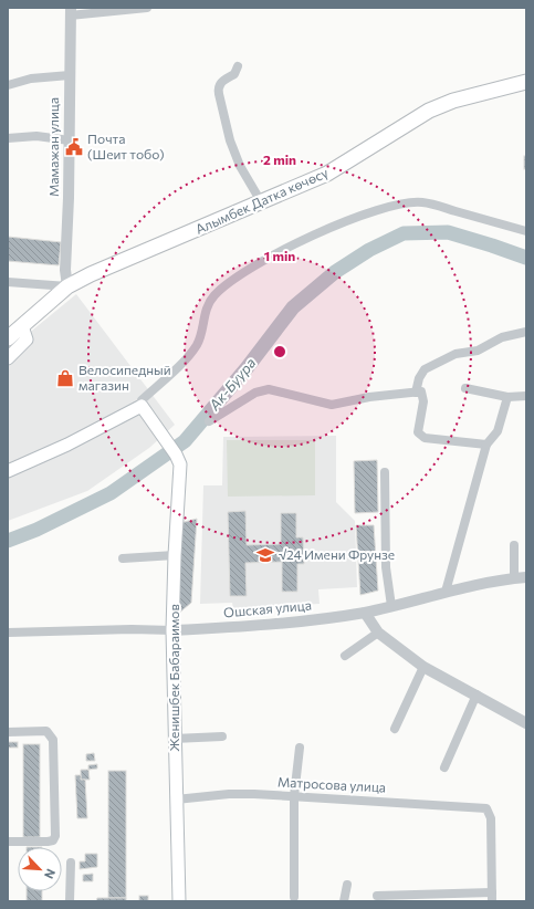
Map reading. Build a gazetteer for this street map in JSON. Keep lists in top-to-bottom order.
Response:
{
  "streets": {
    "main road": ["Алымбек Датка көчөсү", "Женишбек Бабараимов"],
    "street": ["Мамажан улица", "Ошская улица", "Матросова улица"]
  },
  "crossings": [
    ["Мамажан улица", "Алымбек Датка көчөсү"],
    ["Ошская улица", "Женишбек Бабараимов"],
    ["Женишбек Бабараимов", "Матросова улица"]
  ],
  "water": ["Ак-Буура"],
  "places": {
    "public building": ["Почта (Шеит тобо)"],
    "shop": ["Велосипедный магазин"],
    "school or university": ["√24 Имени Фрунзе"]
  },
  "north": "bottom right",
  "rings": ["2 min", "1 min"]
}
